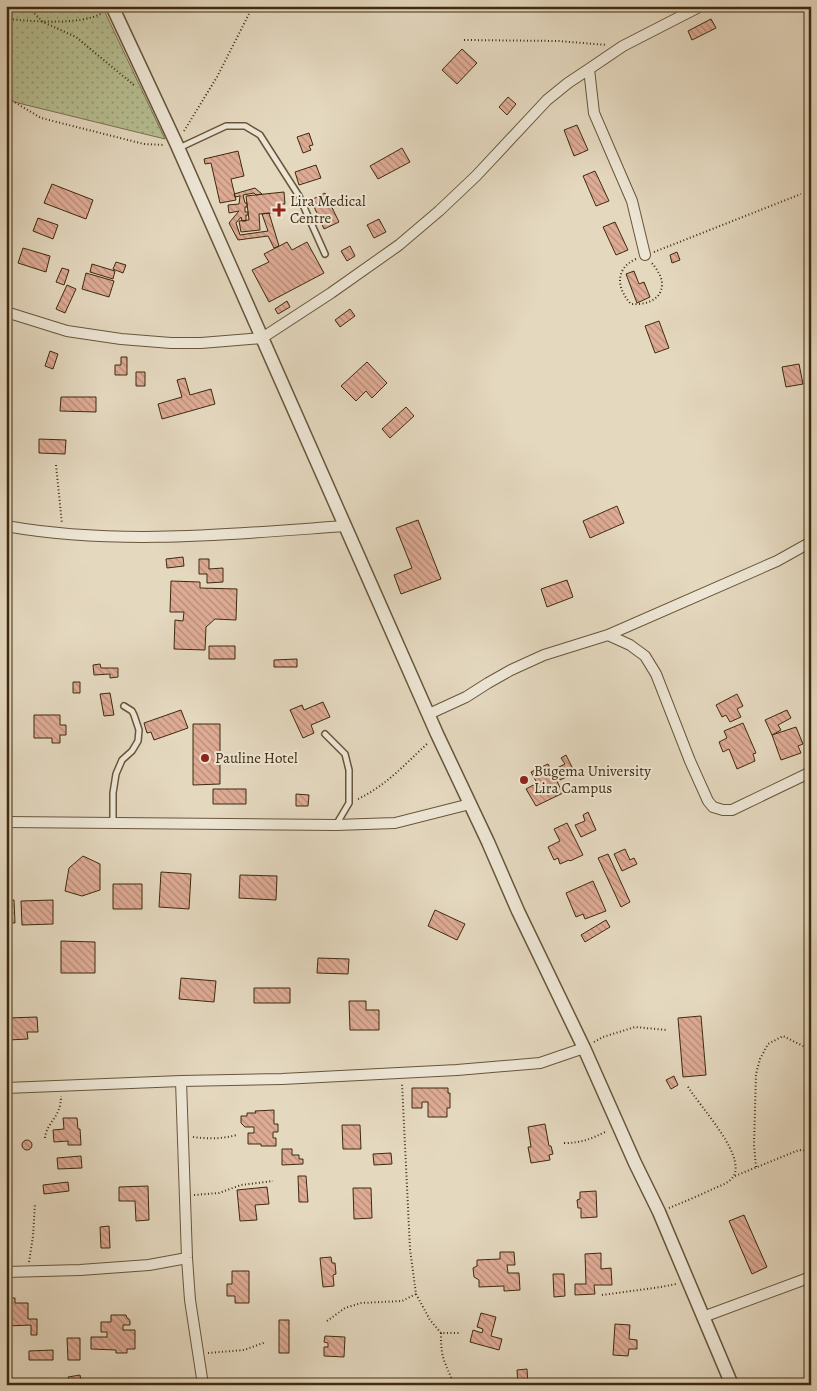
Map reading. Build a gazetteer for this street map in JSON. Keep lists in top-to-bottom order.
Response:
{
  "places": {
    "health": ["Lira Medical Centre"],
    "other": ["Pauline Hotel", "Bugema University Lira Campus"]
  }
}
